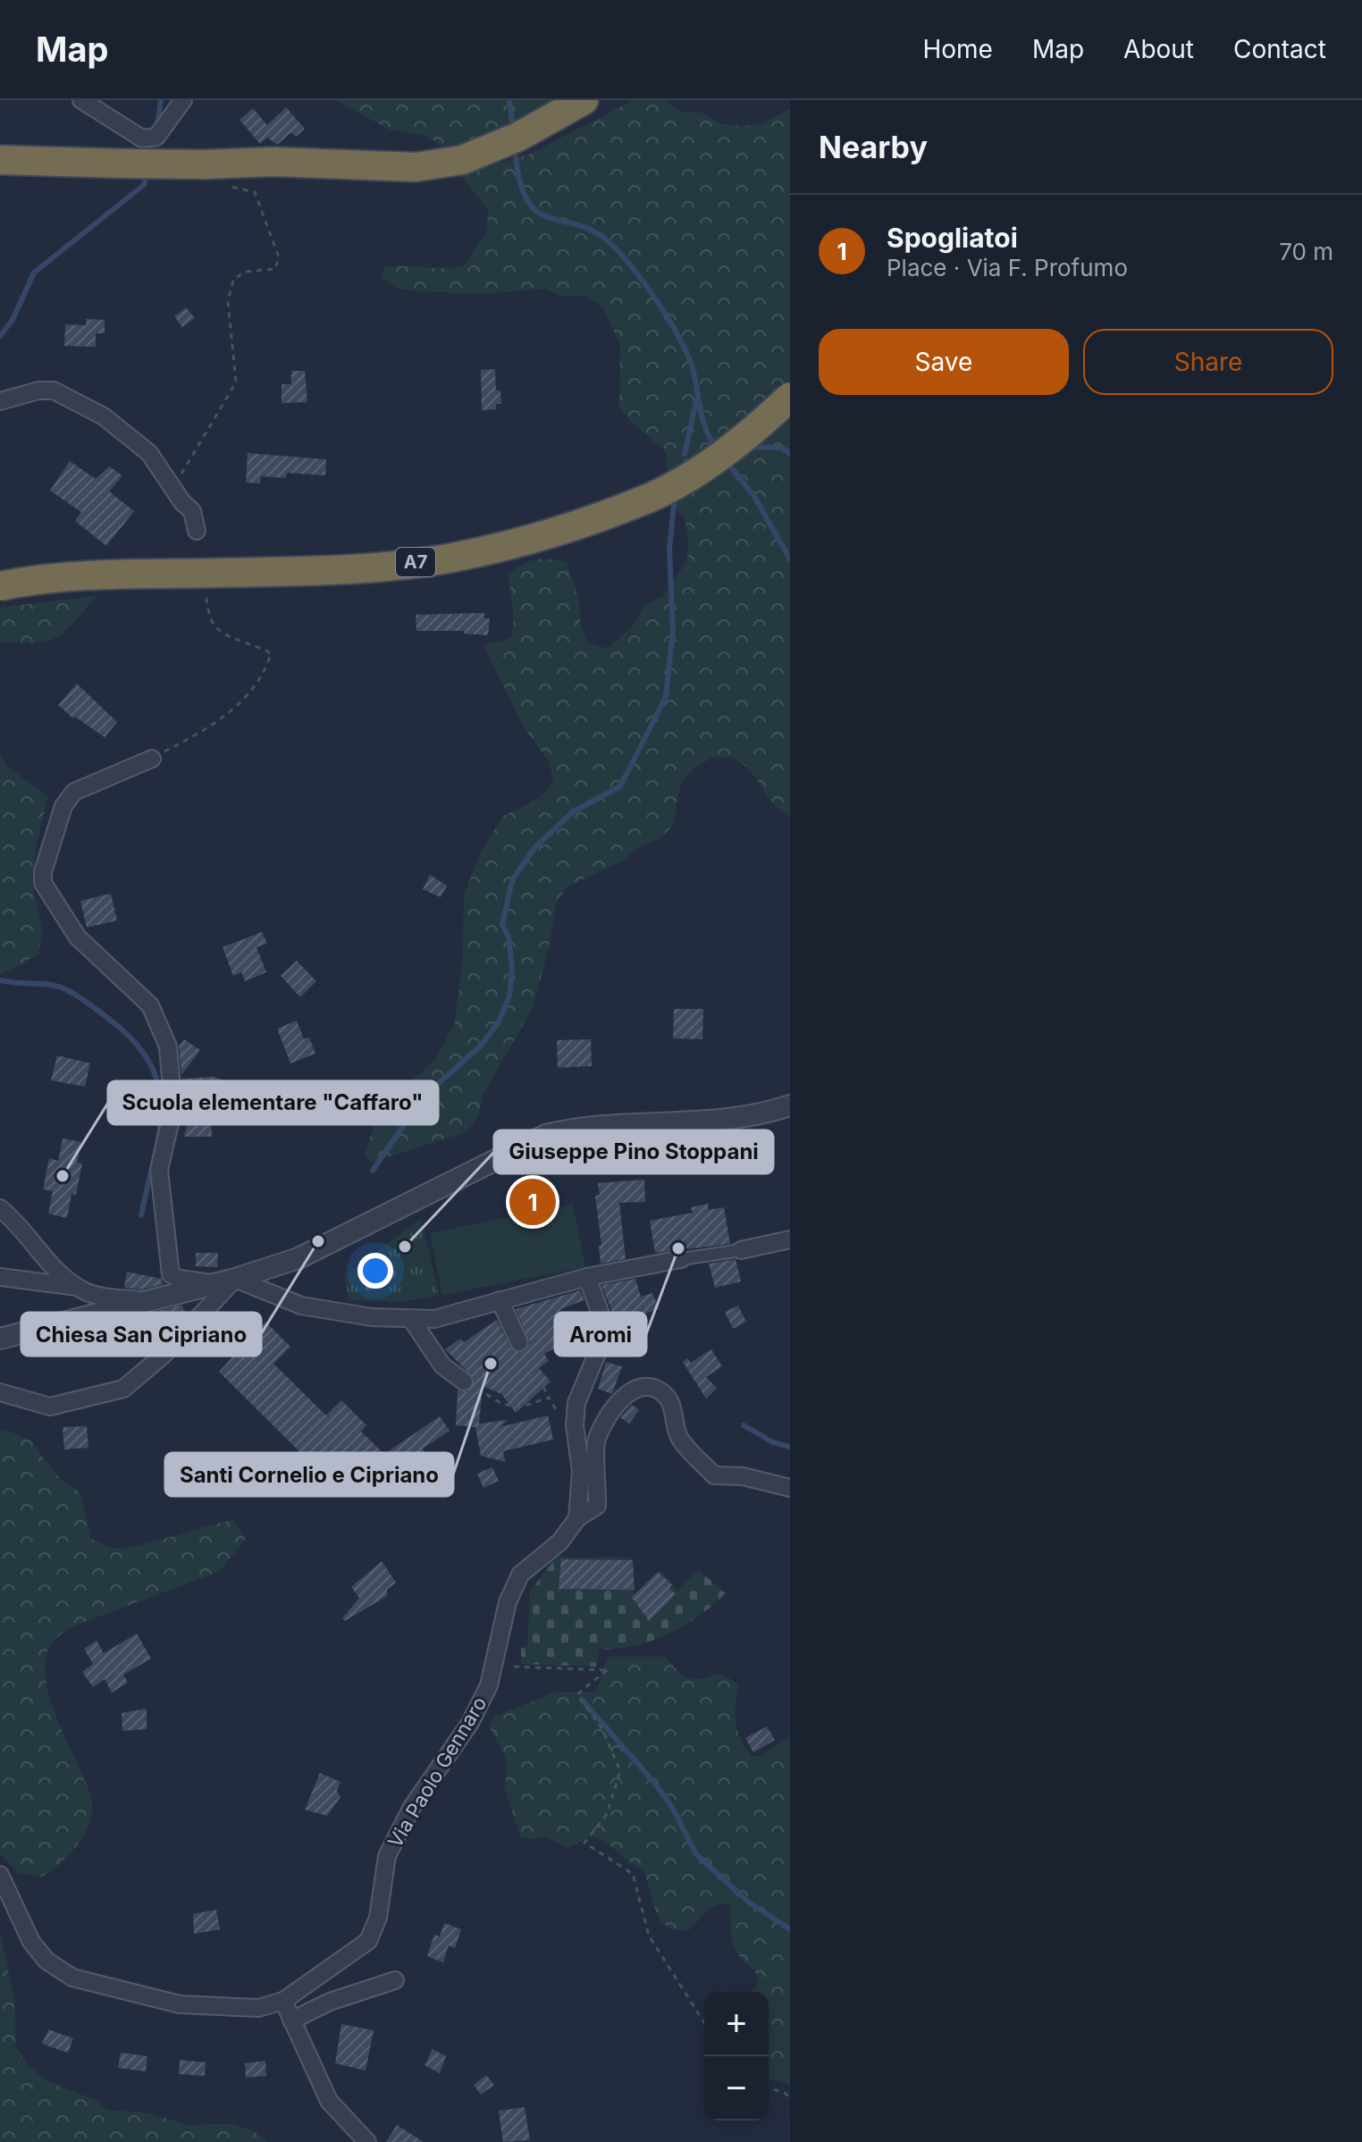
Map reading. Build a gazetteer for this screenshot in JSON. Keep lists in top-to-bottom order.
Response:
{
  "streets": {
    "highway": ["A7"],
    "street": ["Via Paolo Gennaro"]
  },
  "places": [
    "Scuola elementare \"Caffaro\"",
    "Chiesa San Cipriano",
    "Giuseppe Pino Stoppani",
    "Aromi",
    "Santi Cornelio e Cipriano"
  ],
  "page": {
    "header": "Map",
    "nav": [
      "Home",
      "Map",
      "About",
      "Contact"
    ],
    "heading": "Nearby",
    "list": [
      {
        "mark": "1",
        "name": "Spogliatoi",
        "note": "Place · Via F. Profumo",
        "value": "70 m"
      }
    ],
    "buttons": ["Save", "Share"],
    "pins": "1",
    "map_buttons": ["+", "−"]
  }
}
